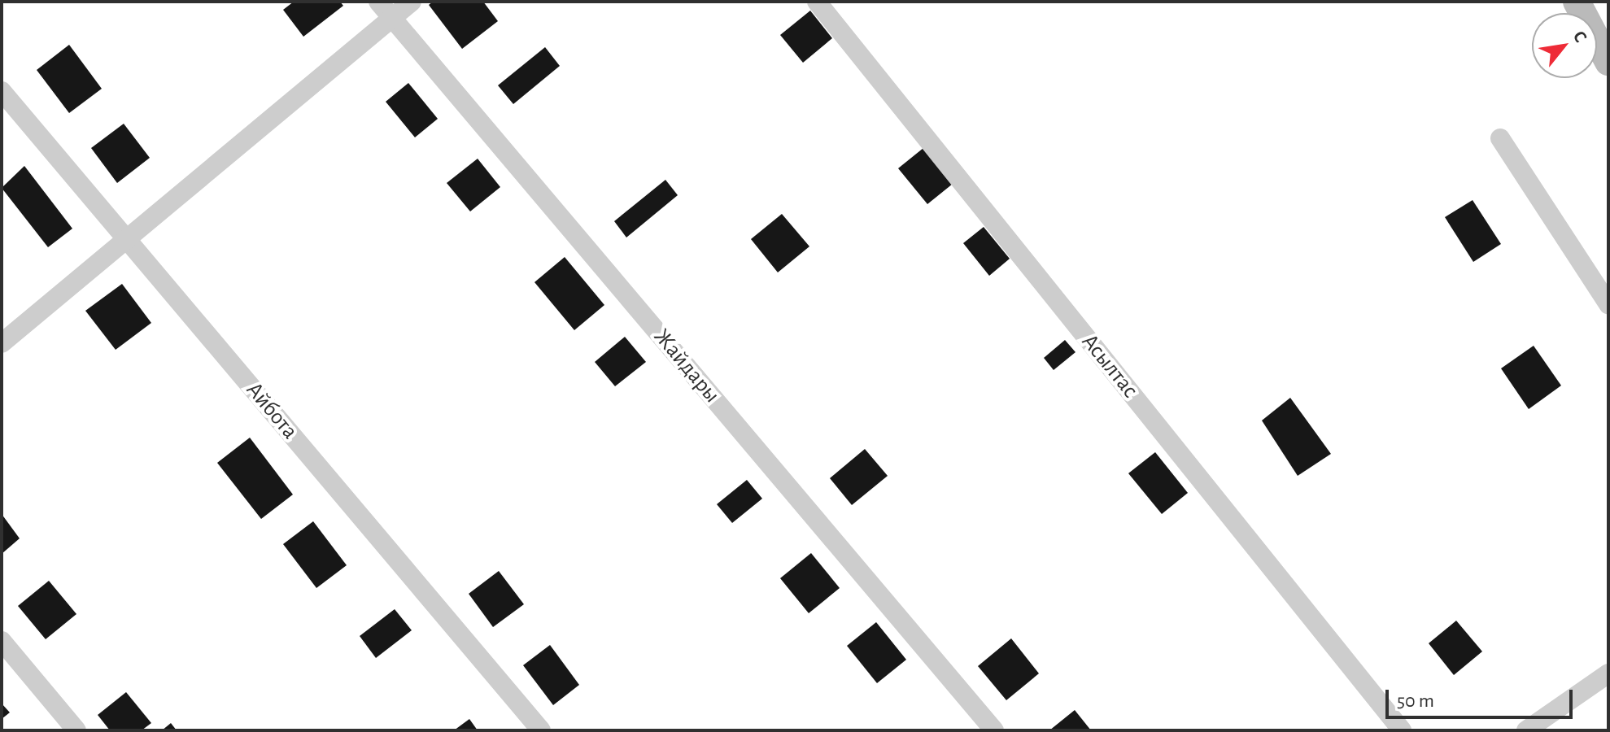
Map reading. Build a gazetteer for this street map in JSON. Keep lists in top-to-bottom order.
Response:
{
  "streets": {
    "street": ["Жайдары", "Асылтас", "Айбота"]
  },
  "scale_bar": "50 m",
  "north": "top right"
}
